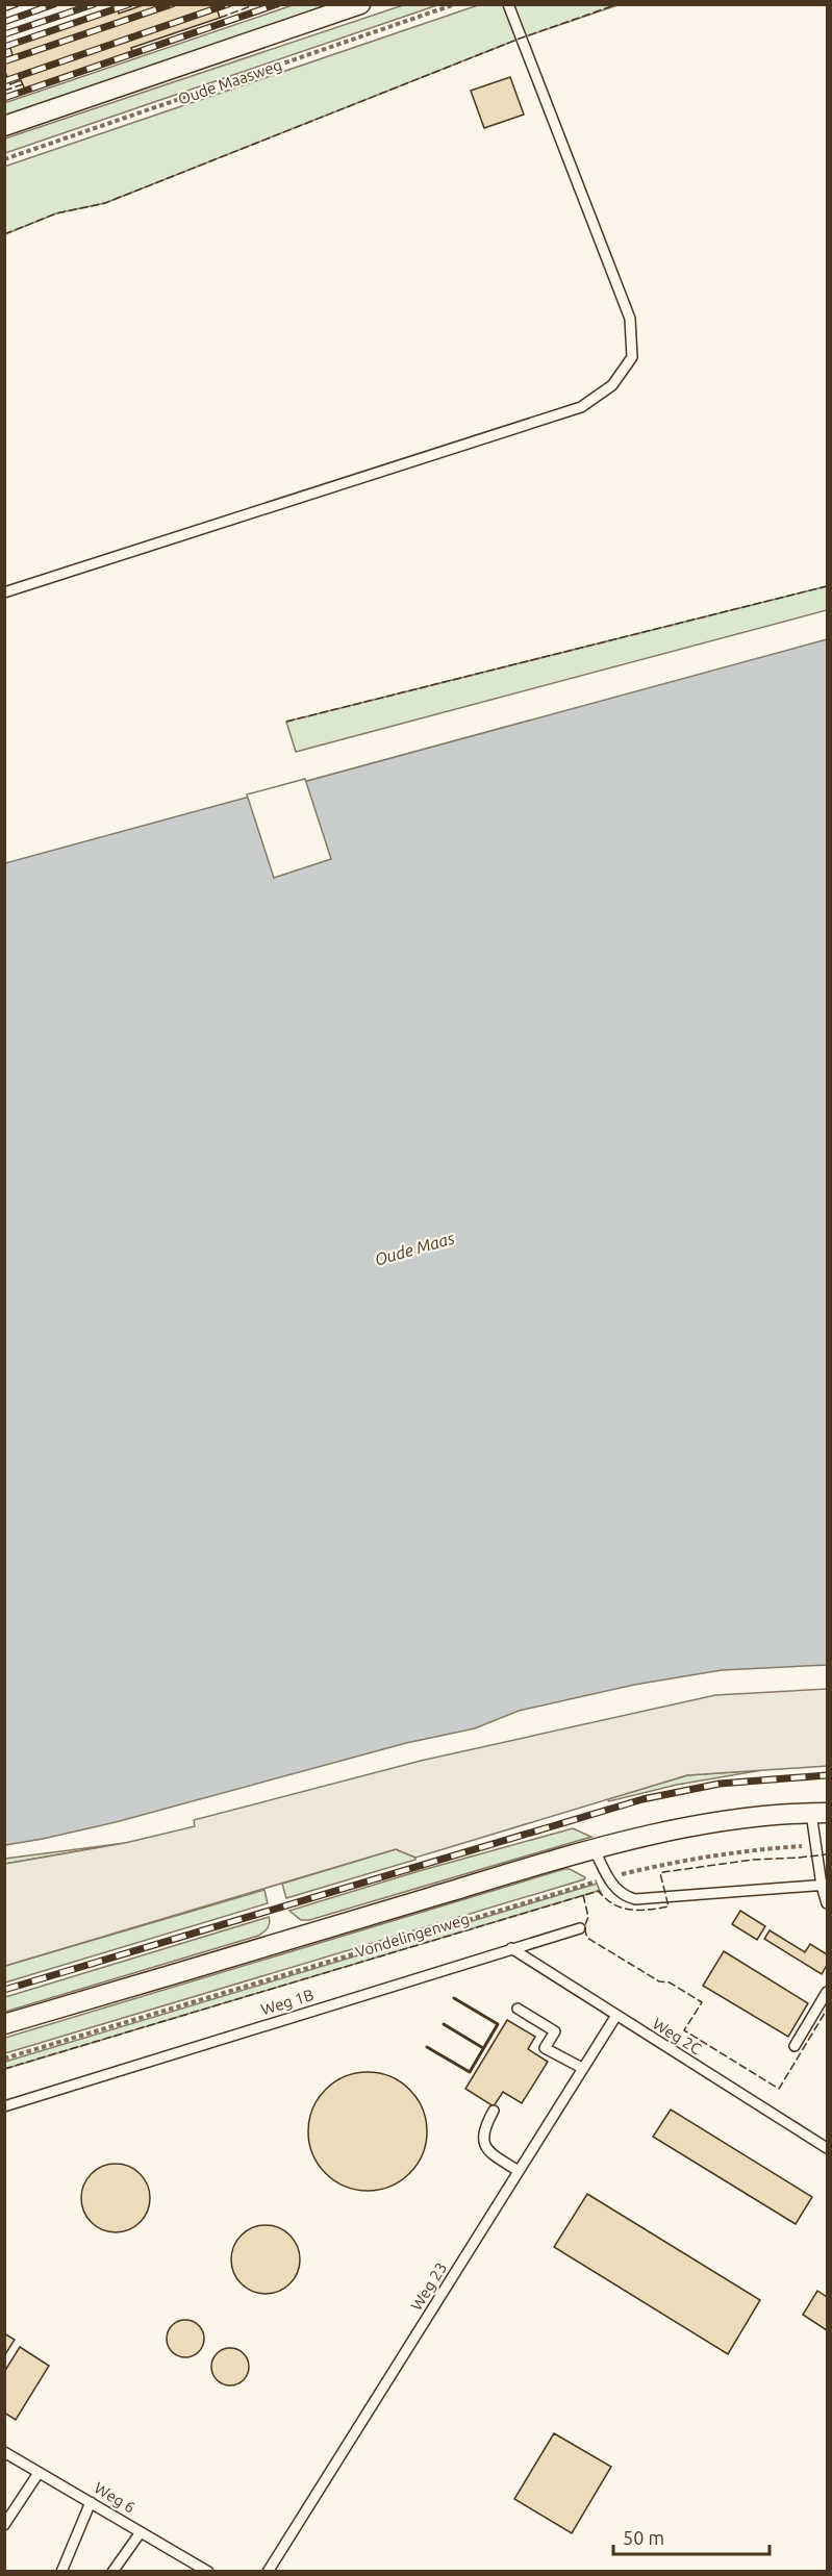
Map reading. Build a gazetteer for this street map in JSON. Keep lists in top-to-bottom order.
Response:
{
  "streets": {
    "street": ["Oude Maasweg", "Vondelingenweg"],
    "lane": [
      "Weg 1B",
      "Weg 2C",
      "Weg 23",
      "Weg 6"
    ]
  },
  "crossings": [
    ["Weg 1B", "Weg 2C"],
    ["Weg 2C", "Weg 23"]
  ],
  "water": ["Oude Maas"],
  "scale_bar": "50 m"
}
